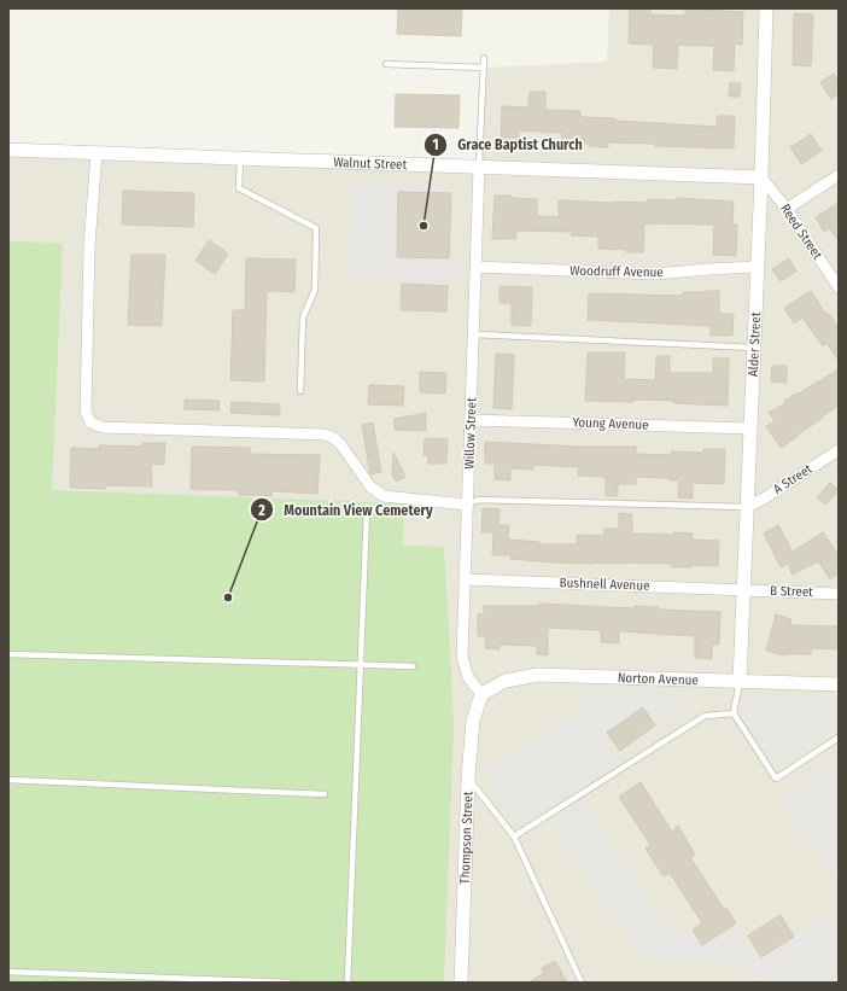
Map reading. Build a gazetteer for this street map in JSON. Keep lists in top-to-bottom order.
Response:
{
  "streets": {
    "street": [
      "Walnut Street",
      "Reed Street",
      "Woodruff Avenue",
      "Alder Street",
      "Young Avenue",
      "Willow Street",
      "A Street",
      "Bushnell Avenue",
      "B Street",
      "Norton Avenue",
      "Thompson Street"
    ]
  },
  "crossings": [
    ["Walnut Street", "Reed Street"],
    ["Walnut Street", "Alder Street"],
    ["Walnut Street", "Willow Street"],
    ["Reed Street", "Alder Street"],
    ["Woodruff Avenue", "Alder Street"],
    ["Woodruff Avenue", "Willow Street"],
    ["Alder Street", "Young Avenue"],
    ["Alder Street", "A Street"],
    ["Alder Street", "Bushnell Avenue"],
    ["Alder Street", "B Street"],
    ["Alder Street", "Norton Avenue"],
    ["Young Avenue", "Willow Street"],
    ["Willow Street", "Bushnell Avenue"],
    ["Willow Street", "Norton Avenue"],
    ["Willow Street", "Thompson Street"],
    ["Bushnell Avenue", "B Street"],
    ["Norton Avenue", "Thompson Street"]
  ],
  "places": ["Grace Baptist Church", "Mountain View Cemetery"]
}
